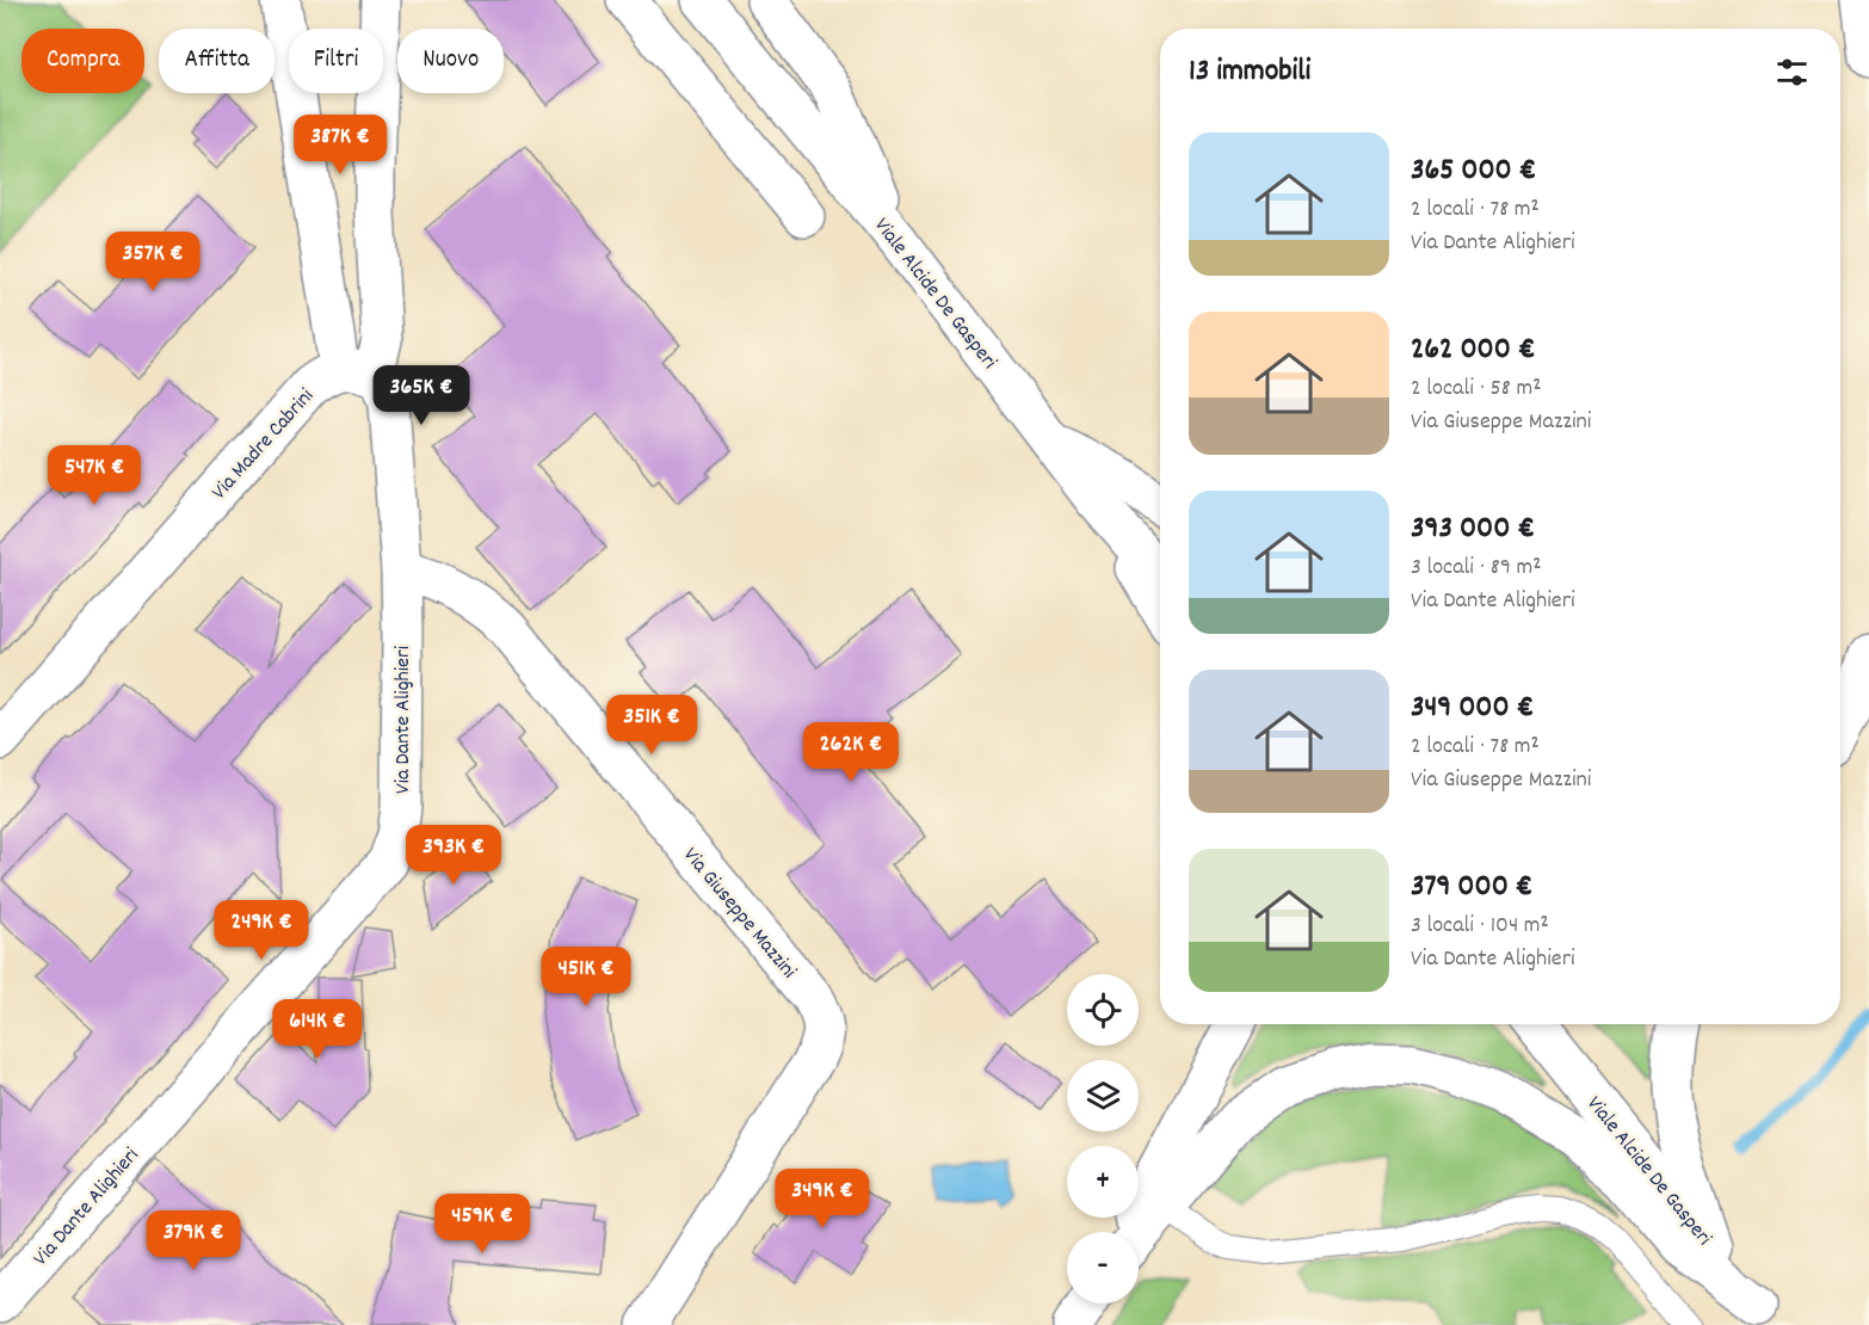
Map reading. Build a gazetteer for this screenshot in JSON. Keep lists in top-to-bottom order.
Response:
{
  "streets": {
    "street": [
      "Viale Alcide De Gasperi",
      "Via Madre Cabrini",
      "Via Dante Alighieri",
      "Via Giuseppe Mazzini"
    ]
  },
  "crossings": [
    ["Via Madre Cabrini", "Via Dante Alighieri"],
    ["Via Dante Alighieri", "Via Giuseppe Mazzini"]
  ],
  "page": {
    "chip": [
      "Compra",
      "Affitta",
      "Filtri",
      "Nuovo"
    ],
    "heading": "13 immobili",
    "price": [
      "387K €",
      "357K €",
      "365K €",
      "547K €",
      "351K €",
      "262K €",
      "393K €",
      "249K €",
      "451K €",
      "614K €",
      "349K €",
      "459K €",
      "379K €"
    ],
    "list": [
      {
        "name": "365 000 €",
        "note": "2 locali · 78 m² · Via Dante Alighieri"
      },
      {
        "name": "262 000 €",
        "note": "2 locali · 58 m² · Via Giuseppe Mazzini"
      },
      {
        "name": "393 000 €",
        "note": "3 locali · 89 m² · Via Dante Alighieri"
      },
      {
        "name": "349 000 €",
        "note": "2 locali · 78 m² · Via Giuseppe Mazzini"
      },
      {
        "name": "379 000 €",
        "note": "3 locali · 104 m² · Via Dante Alighieri"
      }
    ],
    "map_buttons": ["+", "−"]
  }
}
